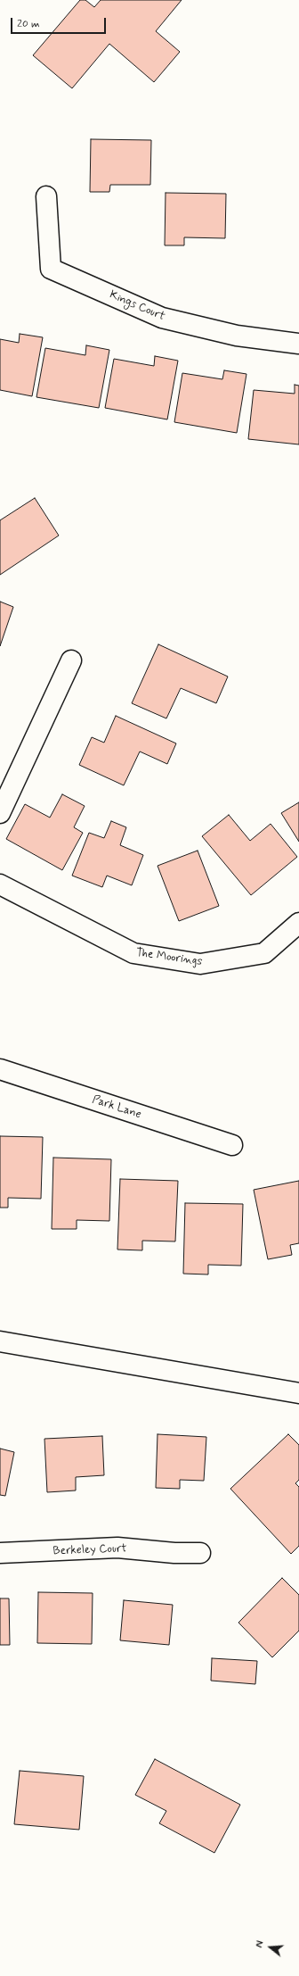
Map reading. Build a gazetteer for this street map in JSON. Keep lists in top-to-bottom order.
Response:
{
  "streets": {
    "street": [
      "Kings Court",
      "The Moorings",
      "Park Lane",
      "Berkeley Court"
    ]
  },
  "scale_bar": "20 m",
  "north": "left"
}
